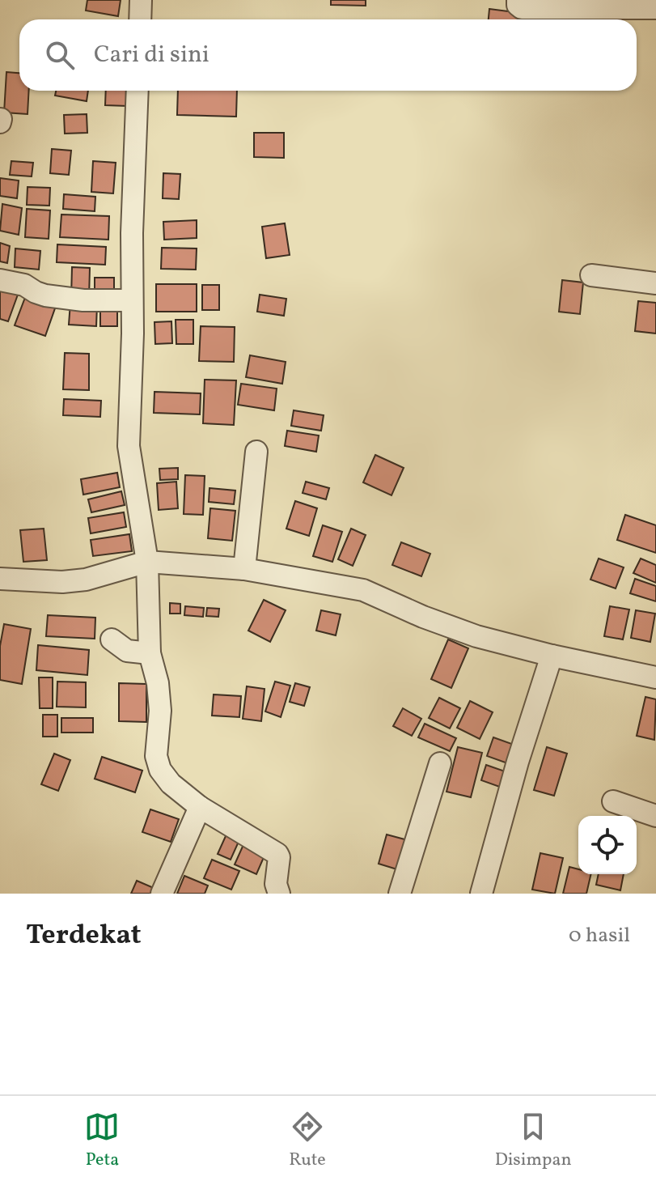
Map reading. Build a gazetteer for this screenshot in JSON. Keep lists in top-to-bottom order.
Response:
{
  "page": {
    "search": "Cari di sini",
    "heading": ["Terdekat", "0 hasil"],
    "nav": ["Peta", "Rute", "Disimpan"]
  }
}
